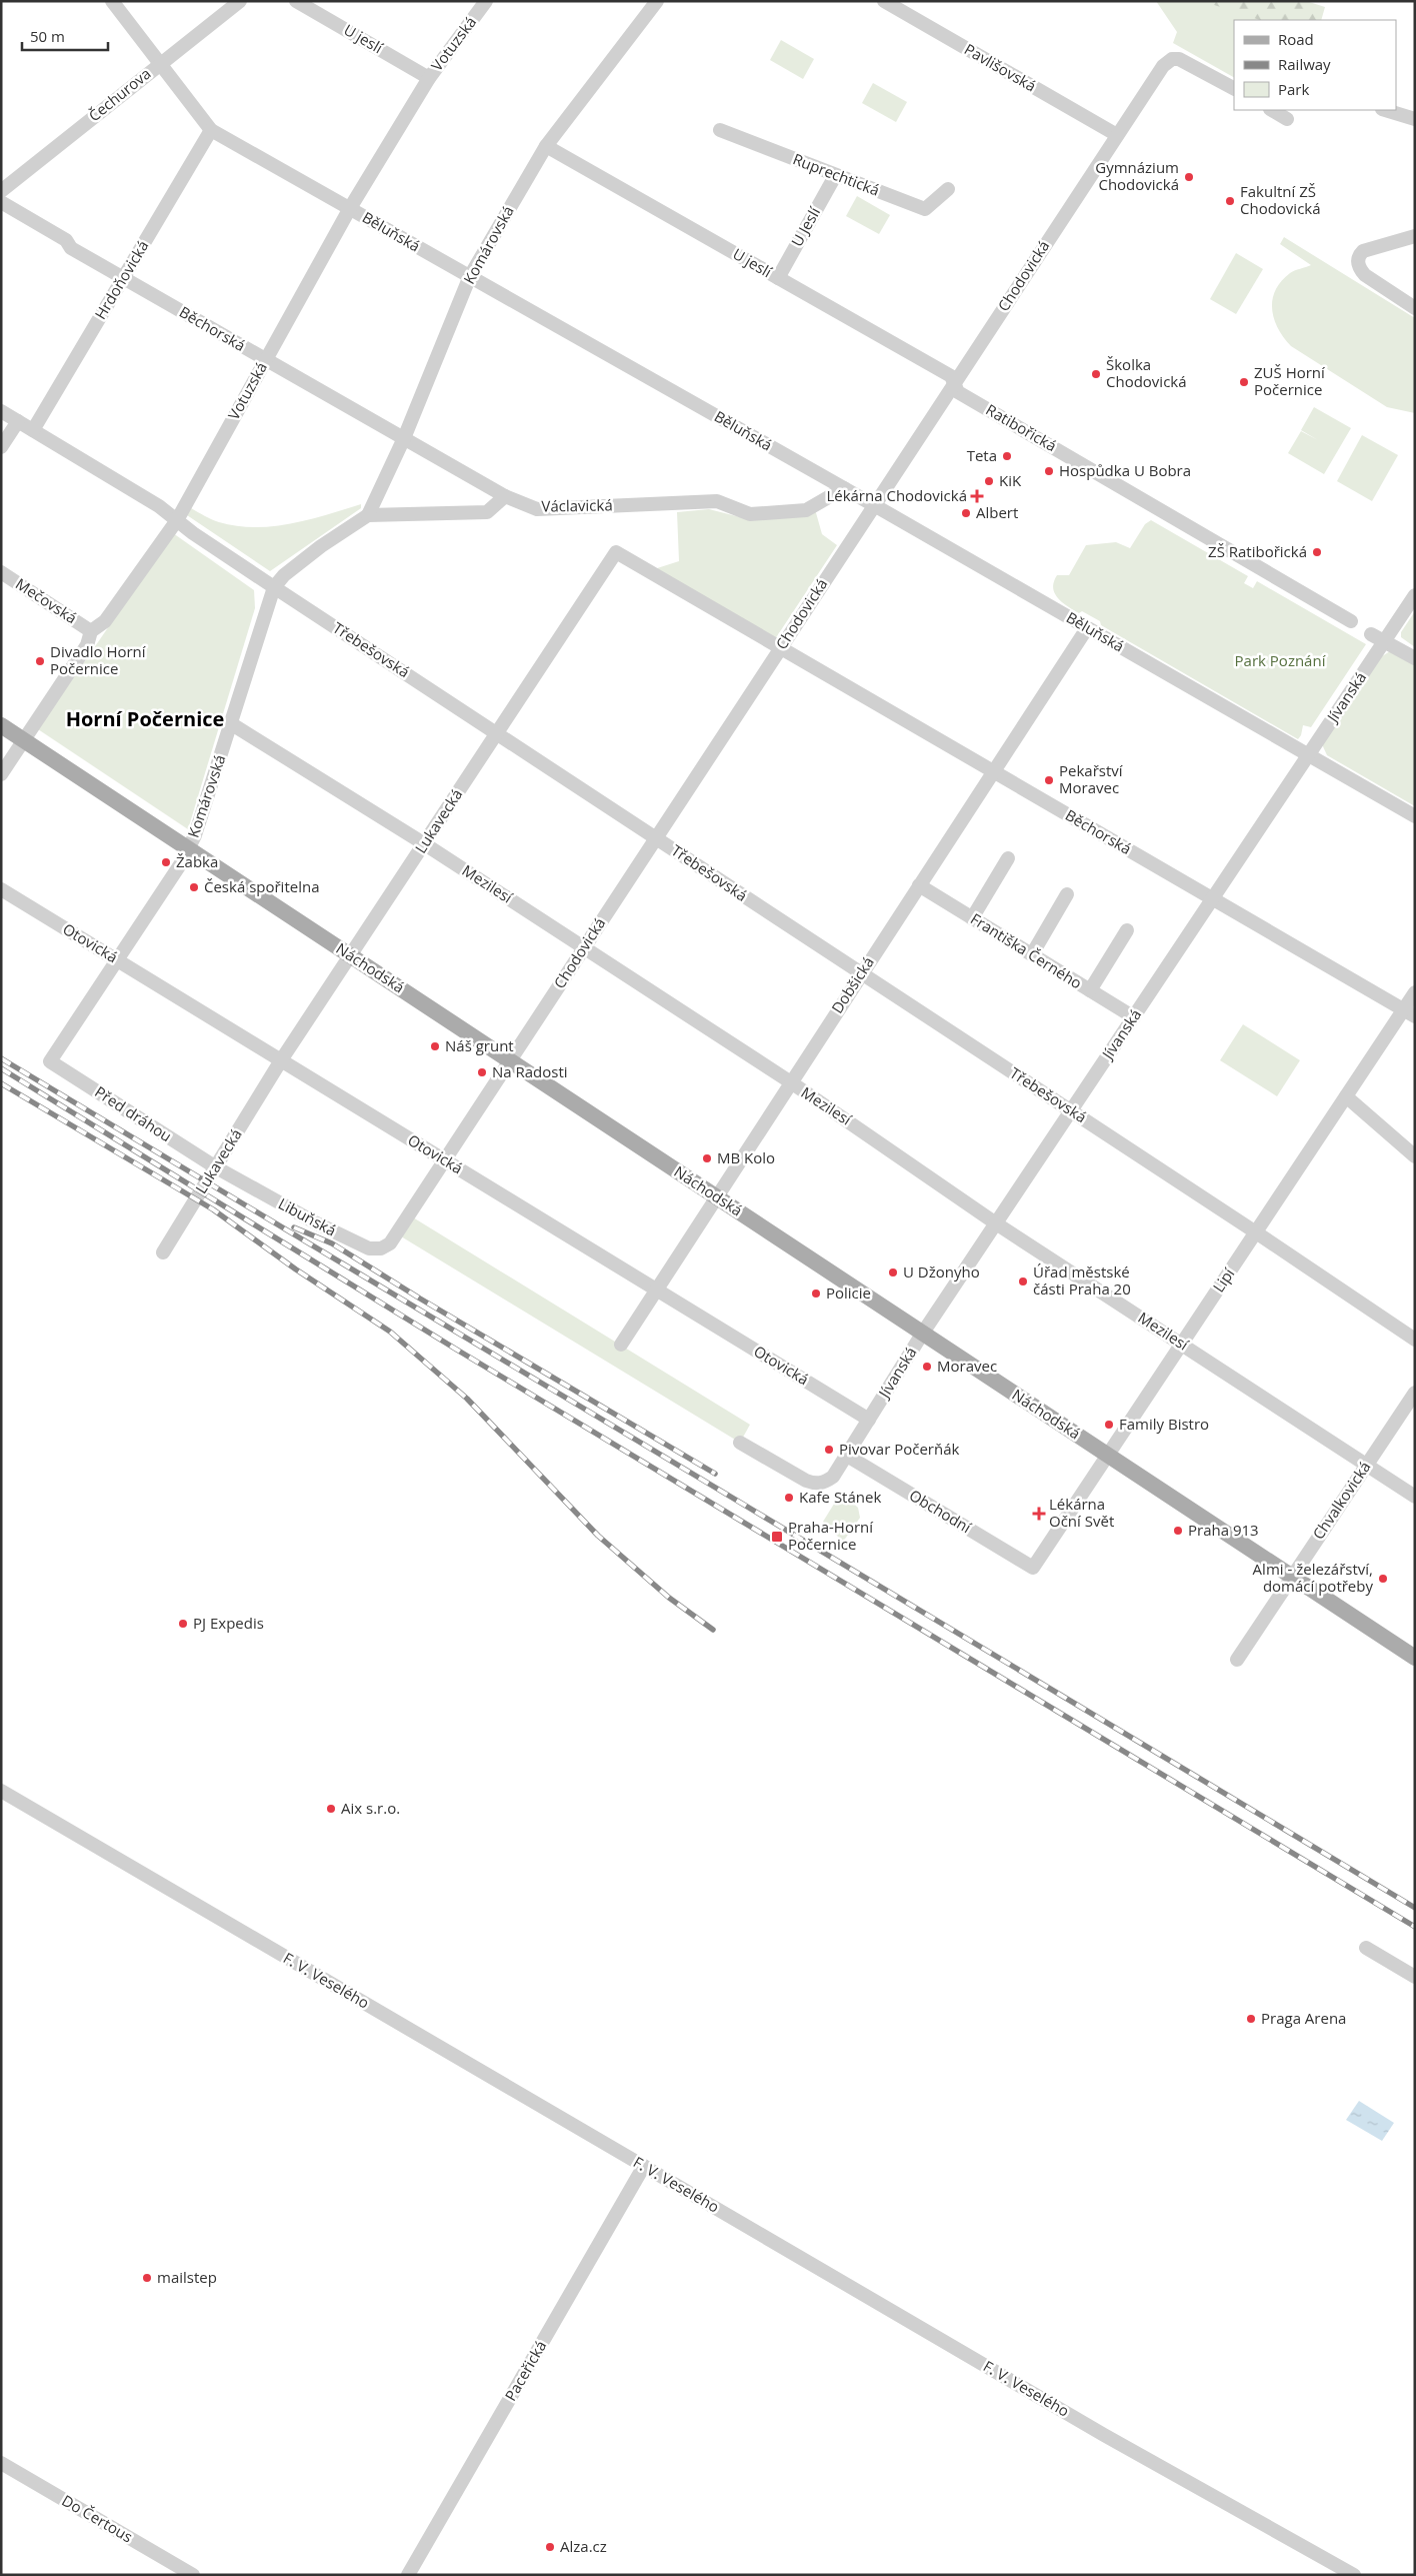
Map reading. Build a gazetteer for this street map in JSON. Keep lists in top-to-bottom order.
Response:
{
  "streets": {
    "main road": ["Náchodská"],
    "street": [
      "U jeslí",
      "Votuzská",
      "Pavlišovská",
      "Čechurova",
      "Ruprechtická",
      "U Jeslí",
      "Běluňská",
      "Komárovská",
      "Chodovická",
      "Hrdoňovická",
      "Běchorská",
      "Ratibořická",
      "Václavická",
      "Mečovská",
      "Třebešovská",
      "Jívanská",
      "Lukavecká",
      "Mezilesí",
      "Otovická",
      "Františka Černého",
      "Dobšická",
      "Před dráhou",
      "Libuňská",
      "Lipí",
      "Chvalkovická",
      "Obchodní",
      "F. V. Veselého",
      "Paceřická",
      "Do Čertous"
    ]
  },
  "crossings": [
    ["U jeslí", "Votuzská"],
    ["U jeslí", "U Jeslí"],
    ["U jeslí", "Komárovská"],
    ["U jeslí", "Chodovická"],
    ["U jeslí", "Ratibořická"],
    ["Votuzská", "Běluňská"],
    ["Votuzská", "Běchorská"],
    ["Votuzská", "Mečovská"],
    ["Votuzská", "Třebešovská"],
    ["Votuzská", "Náchodská"],
    ["Pavlišovská", "Chodovická"],
    ["Čechurova", "Běluňská"],
    ["Ruprechtická", "U Jeslí"],
    ["Běluňská", "Komárovská"],
    ["Běluňská", "Chodovická"],
    ["Běluňská", "Hrdoňovická"],
    ["Běluňská", "Václavická"],
    ["Běluňská", "Jívanská"],
    ["Běluňská", "Dobšická"],
    ["Komárovská", "Běchorská"],
    ["Komárovská", "Třebešovská"],
    ["Komárovská", "Mezilesí"],
    ["Komárovská", "Otovická"],
    ["Komárovská", "Náchodská"],
    ["Komárovská", "Před dráhou"],
    ["Chodovická", "Běchorská"],
    ["Chodovická", "Ratibořická"],
    ["Chodovická", "Třebešovská"],
    ["Chodovická", "Lukavecká"],
    ["Chodovická", "Mezilesí"],
    ["Chodovická", "Otovická"],
    ["Chodovická", "Náchodská"],
    ["Chodovická", "Libuňská"],
    ["Hrdoňovická", "Běchorská"],
    ["Hrdoňovická", "Třebešovská"],
    ["Běchorská", "Václavická"],
    ["Běchorská", "Jívanská"],
    ["Běchorská", "Lukavecká"],
    ["Běchorská", "Dobšická"],
    ["Běchorská", "Lipí"],
    ["Třebešovská", "Jívanská"],
    ["Třebešovská", "Lukavecká"],
    ["Třebešovská", "Dobšická"],
    ["Třebešovská", "Lipí"],
    ["Jívanská", "Mezilesí"],
    ["Jívanská", "Otovická"],
    ["Jívanská", "Františka Černého"],
    ["Jívanská", "Náchodská"],
    ["Jívanská", "Obchodní"],
    ["Lukavecká", "Mezilesí"],
    ["Lukavecká", "Otovická"],
    ["Lukavecká", "Náchodská"],
    ["Lukavecká", "Před dráhou"],
    ["Lukavecká", "Libuňská"],
    ["Mezilesí", "Dobšická"],
    ["Mezilesí", "Lipí"],
    ["Mezilesí", "Chvalkovická"],
    ["Otovická", "Dobšická"],
    ["Františka Černého", "Dobšická"],
    ["Náchodská", "Dobšická"],
    ["Náchodská", "Lipí"],
    ["Náchodská", "Chvalkovická"],
    ["Před dráhou", "Libuňská"],
    ["Lipí", "Obchodní"],
    ["F. V. Veselého", "Paceřická"]
  ],
  "districts": ["Horní Počernice"],
  "parks": ["Park Poznání"],
  "places": {
    "other": [
      "Gymnázium Chodovická",
      "Fakultní ZŠ Chodovická",
      "Školka Chodovická",
      "ZUŠ Horní Počernice",
      "Teta",
      "Hospůdka U Bobra",
      "KiK",
      "Albert",
      "ZŠ Ratibořická",
      "Divadlo Horní Počernice",
      "Pekařství Moravec",
      "Žabka",
      "Česká spořitelna",
      "Náš grunt",
      "Na Radosti",
      "MB Kolo",
      "U Džonyho",
      "Úřad městské části Praha 20",
      "Policie",
      "Moravec",
      "Family Bistro",
      "Pivovar Počerňák",
      "Kafe Stánek",
      "Praha 913",
      "Almi - železářství, domácí potřeby",
      "PJ Expedis",
      "Aix s.r.o.",
      "Praga Arena",
      "mailstep",
      "Alza.cz"
    ],
    "health": ["Lékárna Chodovická", "Lékárna Oční Svět"],
    "transit": ["Praha-Horní Počernice"]
  },
  "legend": ["Road", "Railway", "Park"],
  "scale_bar": "50 m"
}
